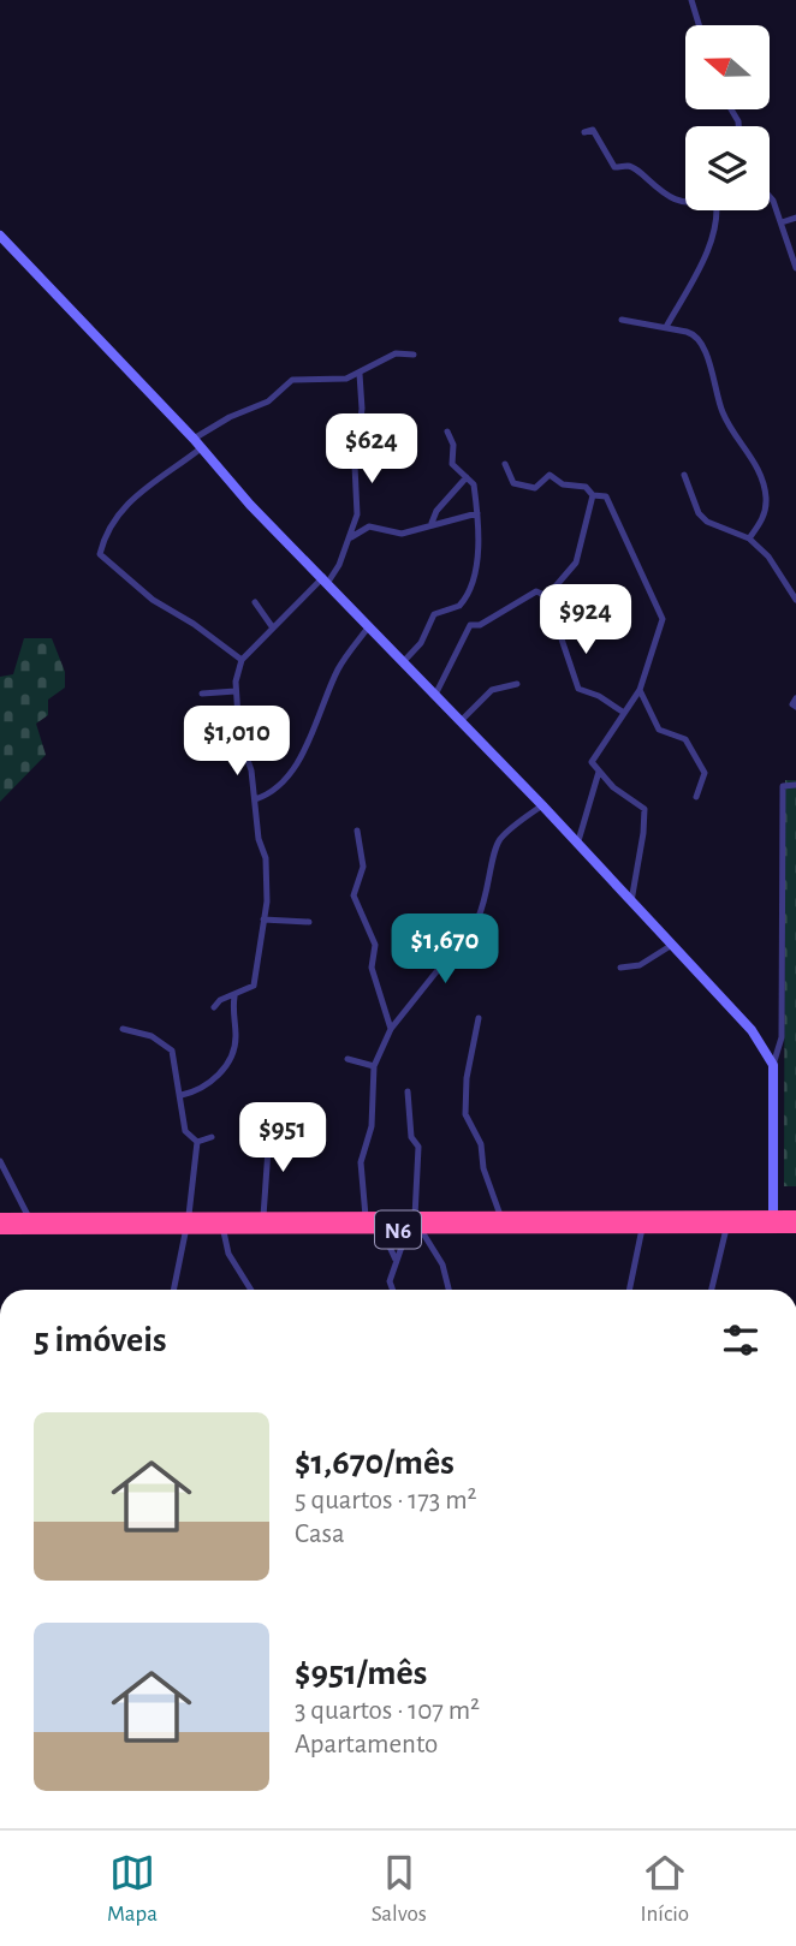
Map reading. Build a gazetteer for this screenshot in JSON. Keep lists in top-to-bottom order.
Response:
{
  "streets": {
    "highway": ["N6"]
  },
  "north": "left",
  "page": {
    "price": [
      "$624",
      "$924",
      "$1,010",
      "$1,670",
      "$951"
    ],
    "heading": "5 imóveis",
    "list": [
      {
        "name": "$1,670/mês",
        "note": "5 quartos · 173 m² · Casa"
      },
      {
        "name": "$951/mês",
        "note": "3 quartos · 107 m² · Apartamento"
      }
    ],
    "tabs": ["Mapa", "Salvos", "Início"]
  }
}
